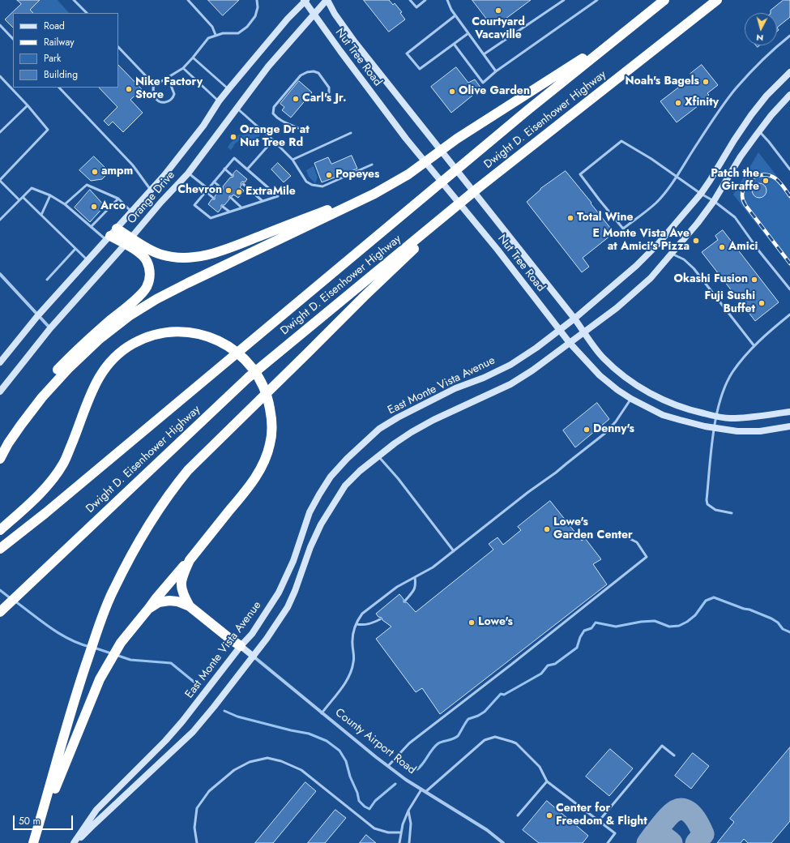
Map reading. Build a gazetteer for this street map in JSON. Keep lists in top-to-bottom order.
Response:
{
  "streets": {
    "highway": ["Dwight D. Eisenhower Highway"],
    "main road": [
      "Nut Tree Road",
      "Orange Drive",
      "East Monte Vista Avenue",
      "County Airport Road"
    ]
  },
  "crossings": [
    ["Nut Tree Road", "Orange Drive"],
    ["Nut Tree Road", "East Monte Vista Avenue"],
    ["East Monte Vista Avenue", "County Airport Road"]
  ],
  "places": [
    "Courtyard Vacaville",
    "Noah's Bagels",
    "Nike Factory Store",
    "Olive Garden",
    "Carl's Jr.",
    "Xfinity",
    "Orange Dr at Nut Tree Rd",
    "ampm",
    "Popeyes",
    "Patch the Giraffe",
    "Chevron",
    "ExtraMile",
    "Arco",
    "Total Wine",
    "E Monte Vista Ave at Amici's Pizza",
    "Amici",
    "Okashi Fusion",
    "Fuji Sushi Buffet",
    "Denny's",
    "Lowe's Garden Center",
    "Lowe's",
    "Center for Freedom & Flight"
  ],
  "legend": [
    "Road",
    "Railway",
    "Park",
    "Building"
  ],
  "scale_bar": "50 m",
  "north": "bottom"
}
